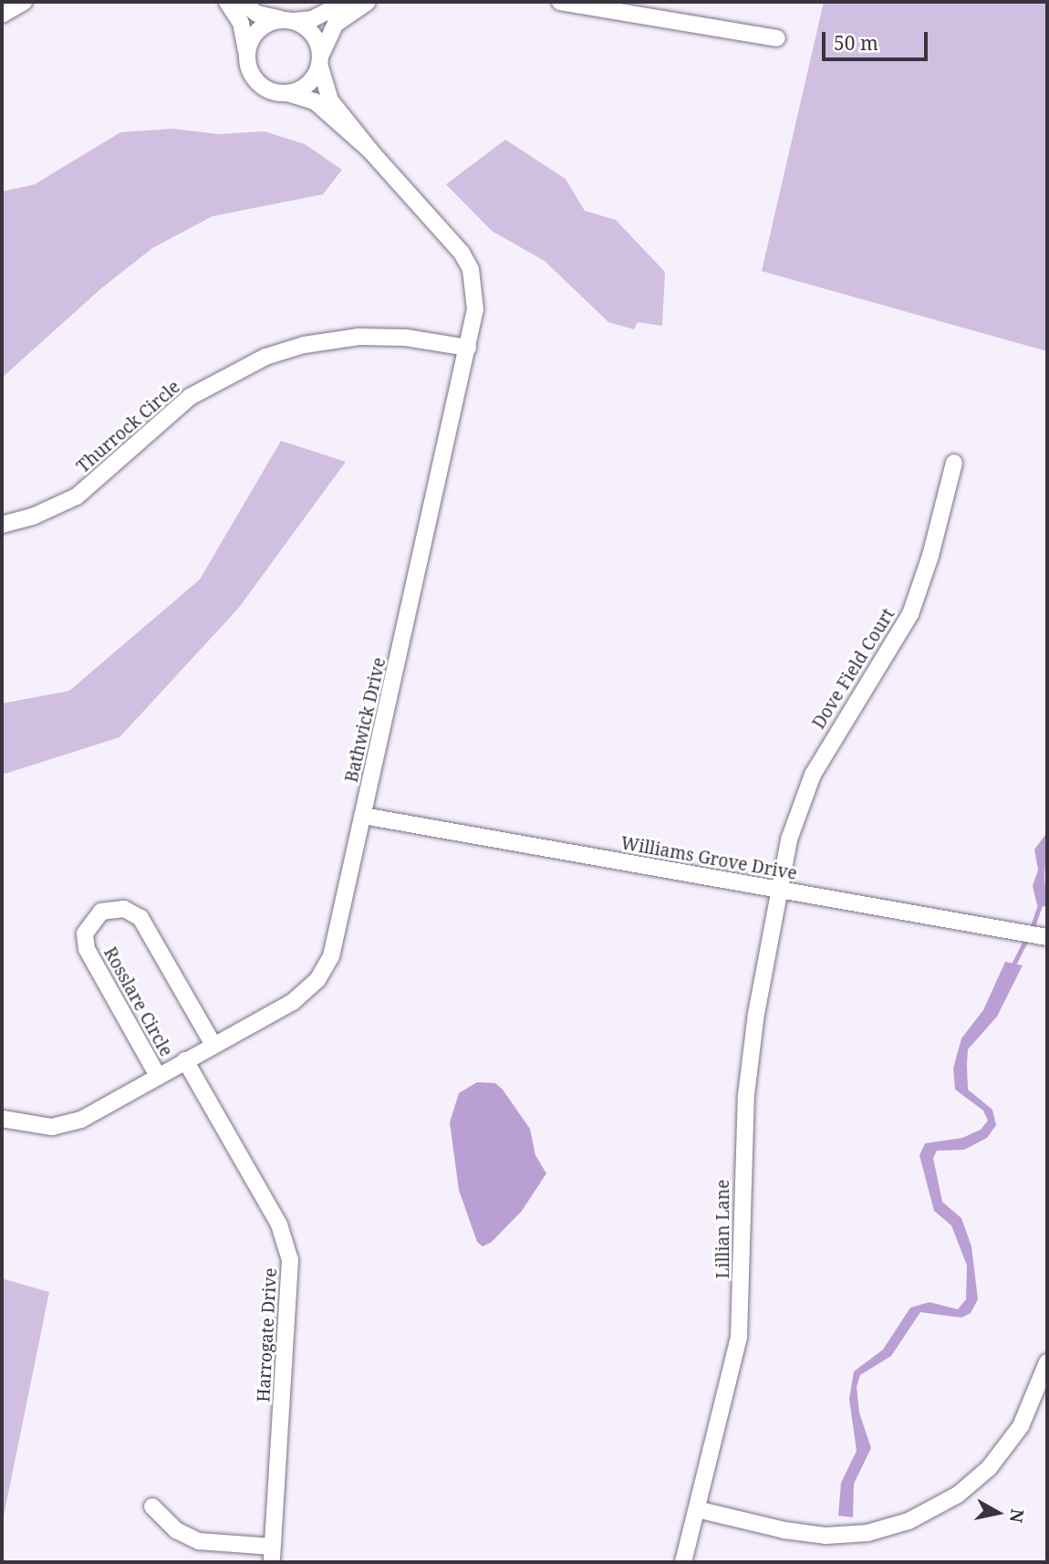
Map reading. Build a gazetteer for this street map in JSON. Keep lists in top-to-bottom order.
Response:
{
  "streets": {
    "street": [
      "Thurrock Circle",
      "Dove Field Court",
      "Bathwick Drive",
      "Williams Grove Drive",
      "Rosslare Circle",
      "Lillian Lane",
      "Harrogate Drive"
    ]
  },
  "crossings": [
    ["Thurrock Circle", "Bathwick Drive"],
    ["Dove Field Court", "Williams Grove Drive"],
    ["Dove Field Court", "Lillian Lane"],
    ["Bathwick Drive", "Williams Grove Drive"],
    ["Bathwick Drive", "Rosslare Circle"],
    ["Bathwick Drive", "Harrogate Drive"],
    ["Williams Grove Drive", "Lillian Lane"]
  ],
  "scale_bar": "50 m",
  "north": "right"
}
